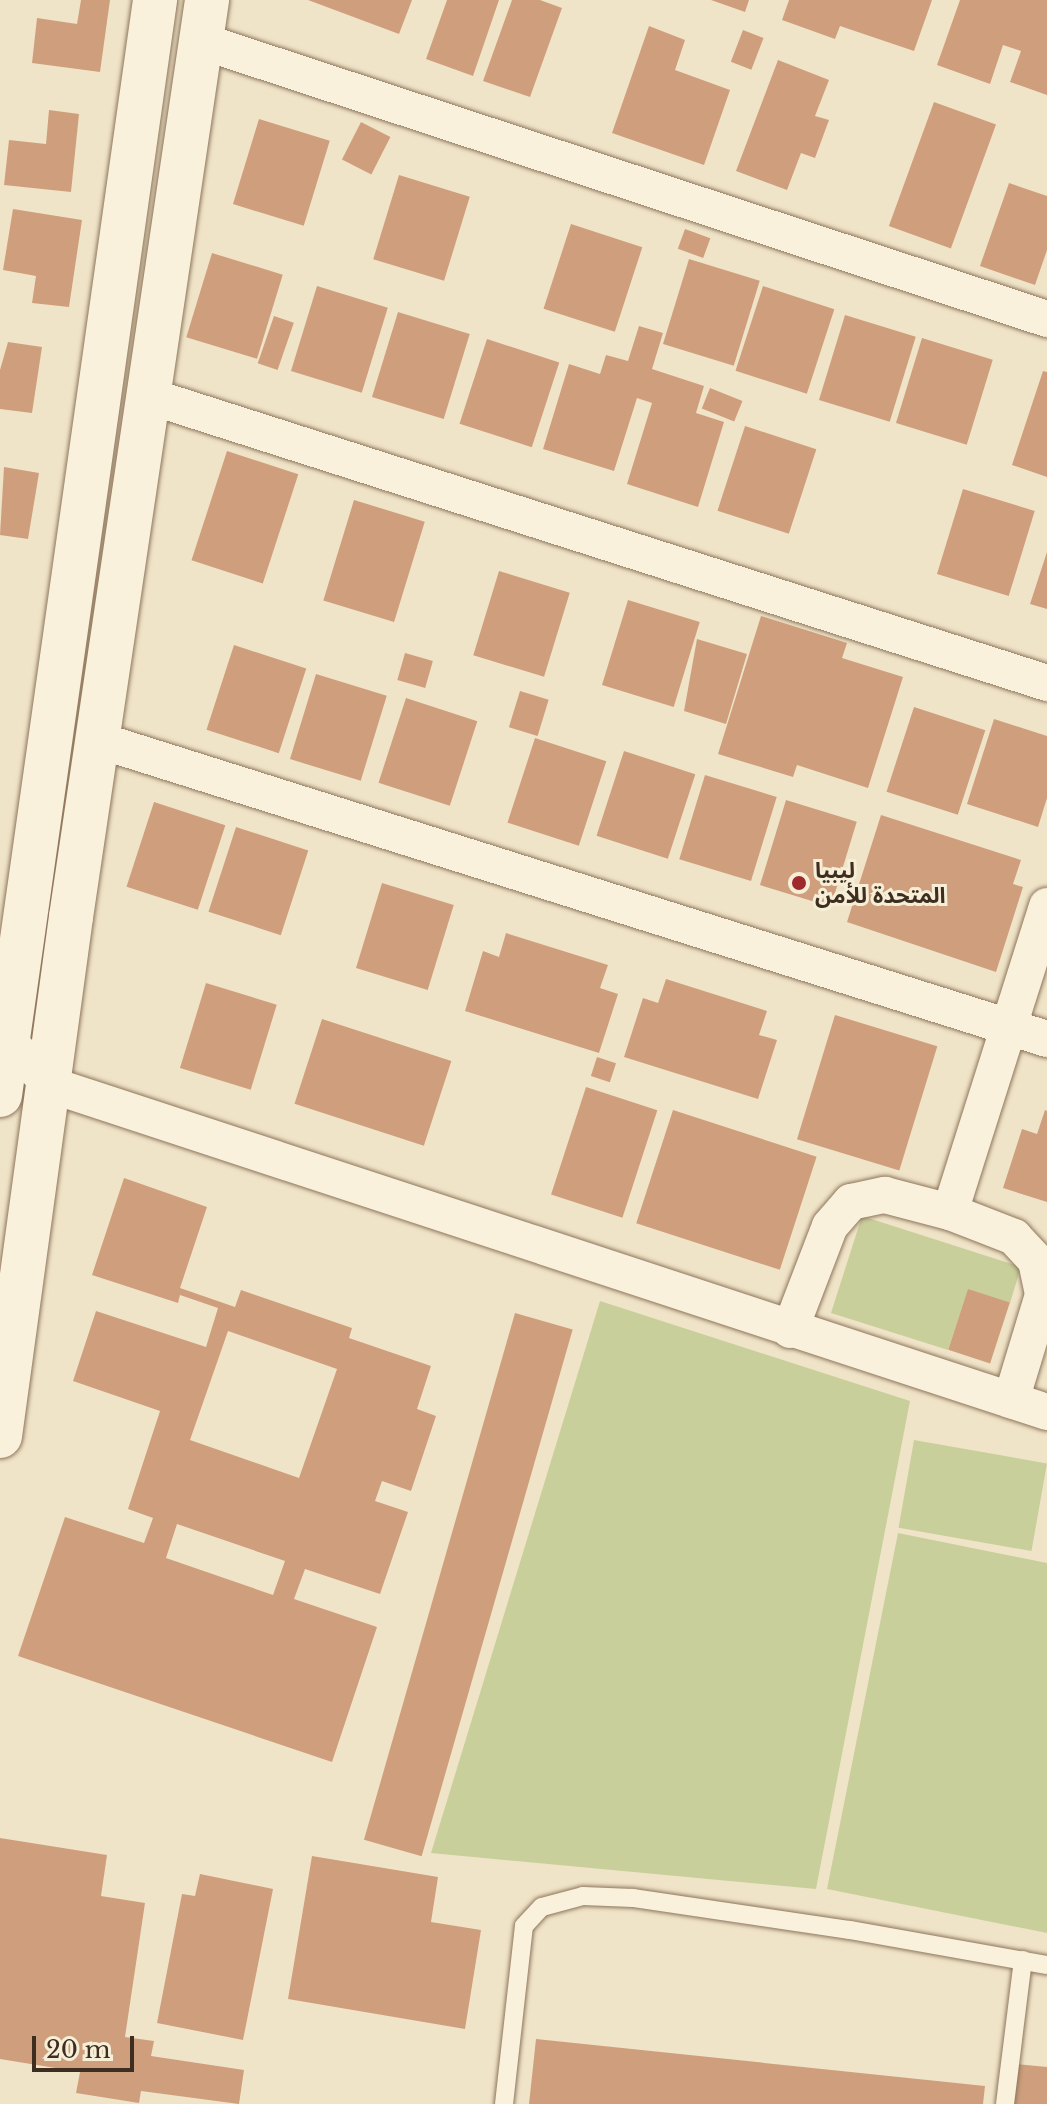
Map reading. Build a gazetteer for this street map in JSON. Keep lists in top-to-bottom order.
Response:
{
  "places": ["ليبيا المتحدة للأمن"],
  "scale_bar": "20 m"
}
